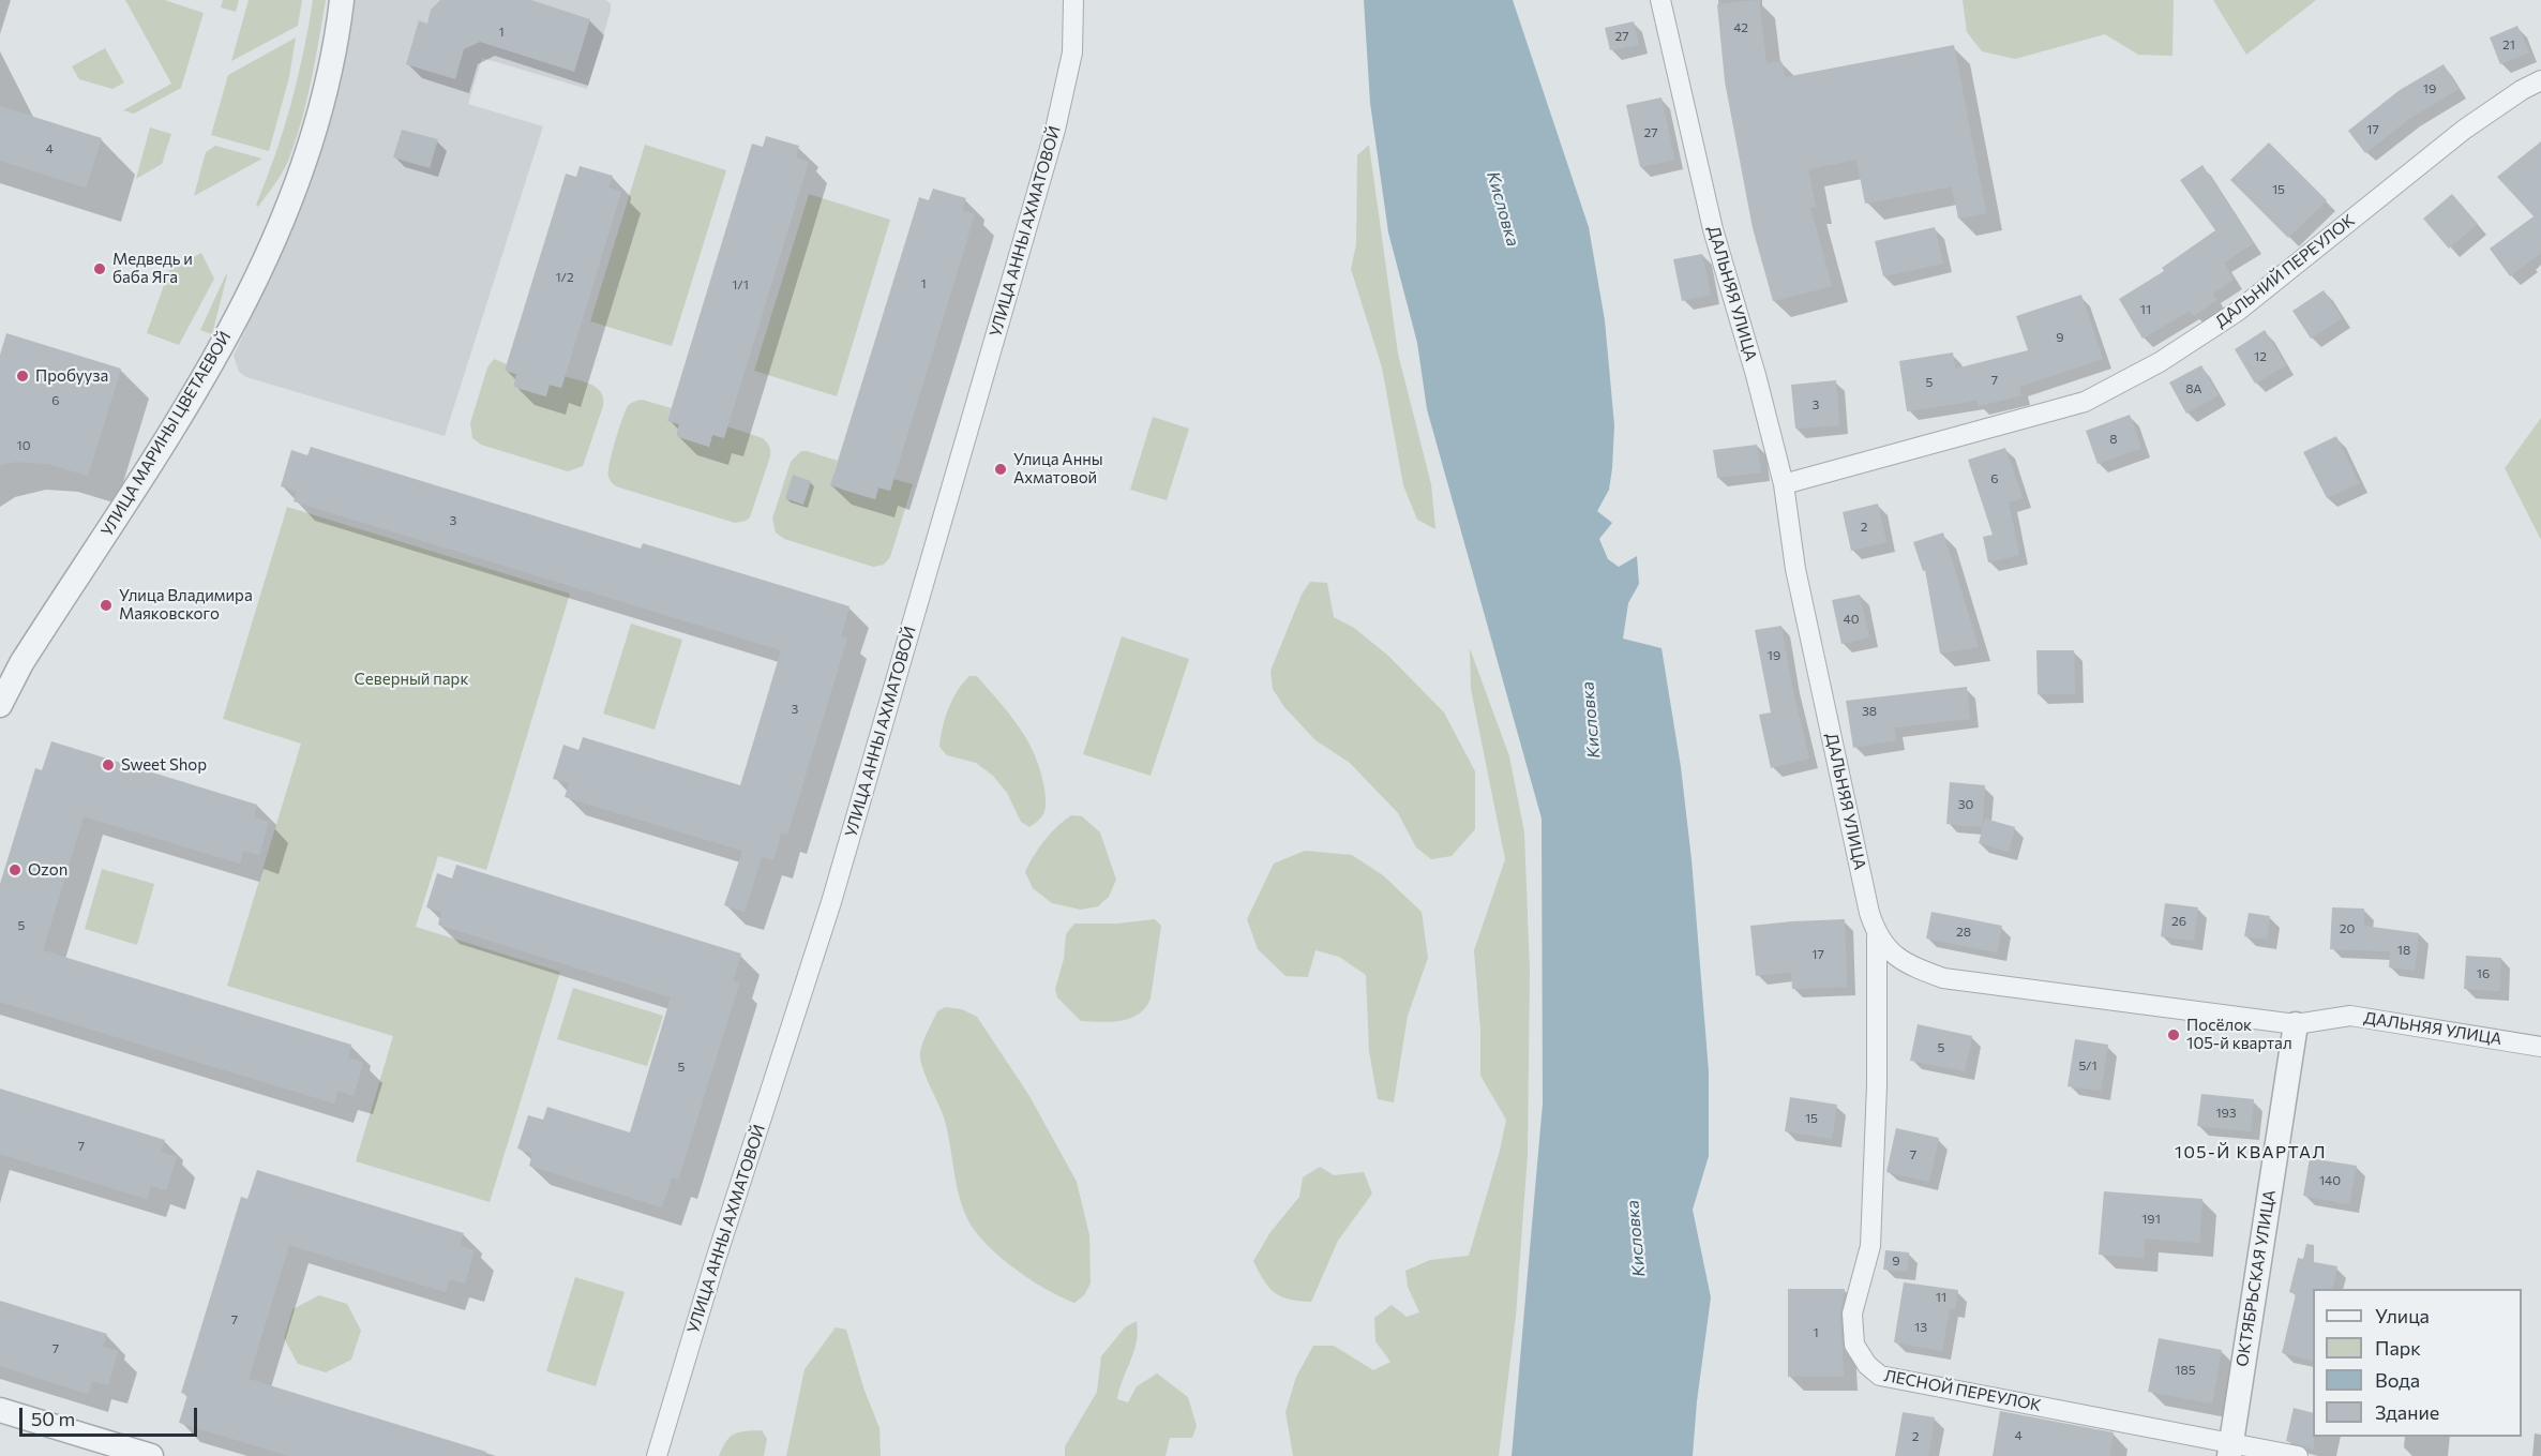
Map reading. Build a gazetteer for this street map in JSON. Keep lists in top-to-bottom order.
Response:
{
  "streets": {
    "street": [
      "УЛИЦА АННЫ АХМАТОВОЙ",
      "ДАЛЬНИЙ ПЕРЕУЛОК",
      "ДАЛЬНЯЯ УЛИЦА",
      "УЛИЦА МАРИНЫ ЦВЕТАЕВОЙ",
      "ОКТЯБРЬСКАЯ УЛИЦА",
      "ЛЕСНОЙ ПЕРЕУЛОК"
    ]
  },
  "crossings": [
    ["ДАЛЬНИЙ ПЕРЕУЛОК", "ДАЛЬНЯЯ УЛИЦА"],
    ["ДАЛЬНЯЯ УЛИЦА", "ОКТЯБРЬСКАЯ УЛИЦА"],
    ["ДАЛЬНЯЯ УЛИЦА", "ЛЕСНОЙ ПЕРЕУЛОК"],
    ["ОКТЯБРЬСКАЯ УЛИЦА", "ЛЕСНОЙ ПЕРЕУЛОК"]
  ],
  "districts": ["105-Й КВАРТАЛ"],
  "water": ["Кисловка"],
  "parks": ["Северный парк"],
  "places": [
    "Медведь и баба Яга",
    "Пробууза",
    "Улица Анны Ахматовой",
    "Улица Владимира Маяковского",
    "Sweet Shop",
    "Ozon",
    "Посёлок 105-й квартал"
  ],
  "house_numbers": [
    "42",
    "1",
    "27",
    "21",
    "19",
    "17",
    "27",
    "4",
    "15",
    "1/2",
    "1",
    "1/1",
    "11",
    "9",
    "12",
    "7",
    "5",
    "8А",
    "6",
    "3",
    "8",
    "10",
    "6",
    "3",
    "2",
    "40",
    "19",
    "3",
    "38",
    "30",
    "26",
    "5",
    "20",
    "28",
    "18",
    "17",
    "16",
    "5",
    "5/1",
    "5",
    "193",
    "15",
    "7",
    "7",
    "140",
    "191",
    "9",
    "11",
    "7",
    "13",
    "1",
    "7",
    "185",
    "4",
    "2"
  ],
  "legend": [
    "Улица",
    "Парк",
    "Вода",
    "Здание"
  ],
  "scale_bar": "50 m"
}
